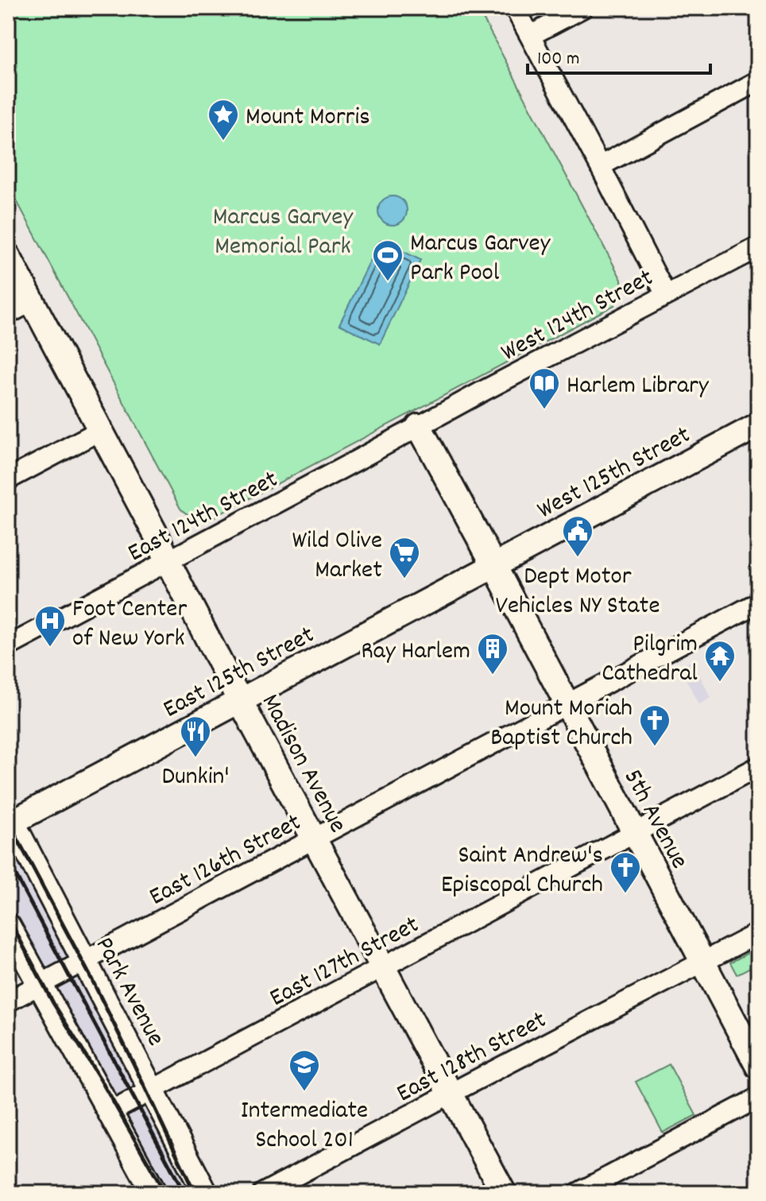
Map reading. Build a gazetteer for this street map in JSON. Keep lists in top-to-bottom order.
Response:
{
  "streets": {
    "main road": [
      "West 125th Street",
      "East 125th Street",
      "Madison Avenue",
      "5th Avenue",
      "Park Avenue"
    ],
    "street": [
      "West 124th Street",
      "East 124th Street",
      "East 126th Street",
      "East 127th Street",
      "East 128th Street"
    ]
  },
  "crossings": [
    ["West 124th Street", "East 124th Street"],
    ["West 124th Street", "5th Avenue"],
    ["West 125th Street", "East 125th Street"],
    ["West 125th Street", "5th Avenue"],
    ["East 124th Street", "Madison Avenue"],
    ["East 124th Street", "5th Avenue"],
    ["East 125th Street", "Madison Avenue"],
    ["East 125th Street", "5th Avenue"],
    ["East 125th Street", "Park Avenue"],
    ["Madison Avenue", "East 126th Street"],
    ["Madison Avenue", "East 127th Street"],
    ["Madison Avenue", "East 128th Street"],
    ["5th Avenue", "East 126th Street"],
    ["5th Avenue", "East 127th Street"],
    ["5th Avenue", "East 128th Street"],
    ["East 126th Street", "Park Avenue"],
    ["East 127th Street", "Park Avenue"]
  ],
  "parks": ["Marcus Garvey Memorial Park"],
  "places": {
    "place": ["Mount Morris"],
    "sports": ["Marcus Garvey Park Pool"],
    "library": ["Harlem Library"],
    "public building": ["Dept Motor Vehicles NY State"],
    "supermarket": ["Wild Olive Market"],
    "hospital": ["Foot Center of New York"],
    "building": ["Ray Harlem"],
    "temple": ["Pilgrim Cathedral"],
    "church": ["Mount Moriah Baptist Church", "Saint Andrew's Episcopal Church"],
    "restaurant": ["Dunkin'"],
    "school or university": ["Intermediate School 201"]
  },
  "scale_bar": "100 m"
}
